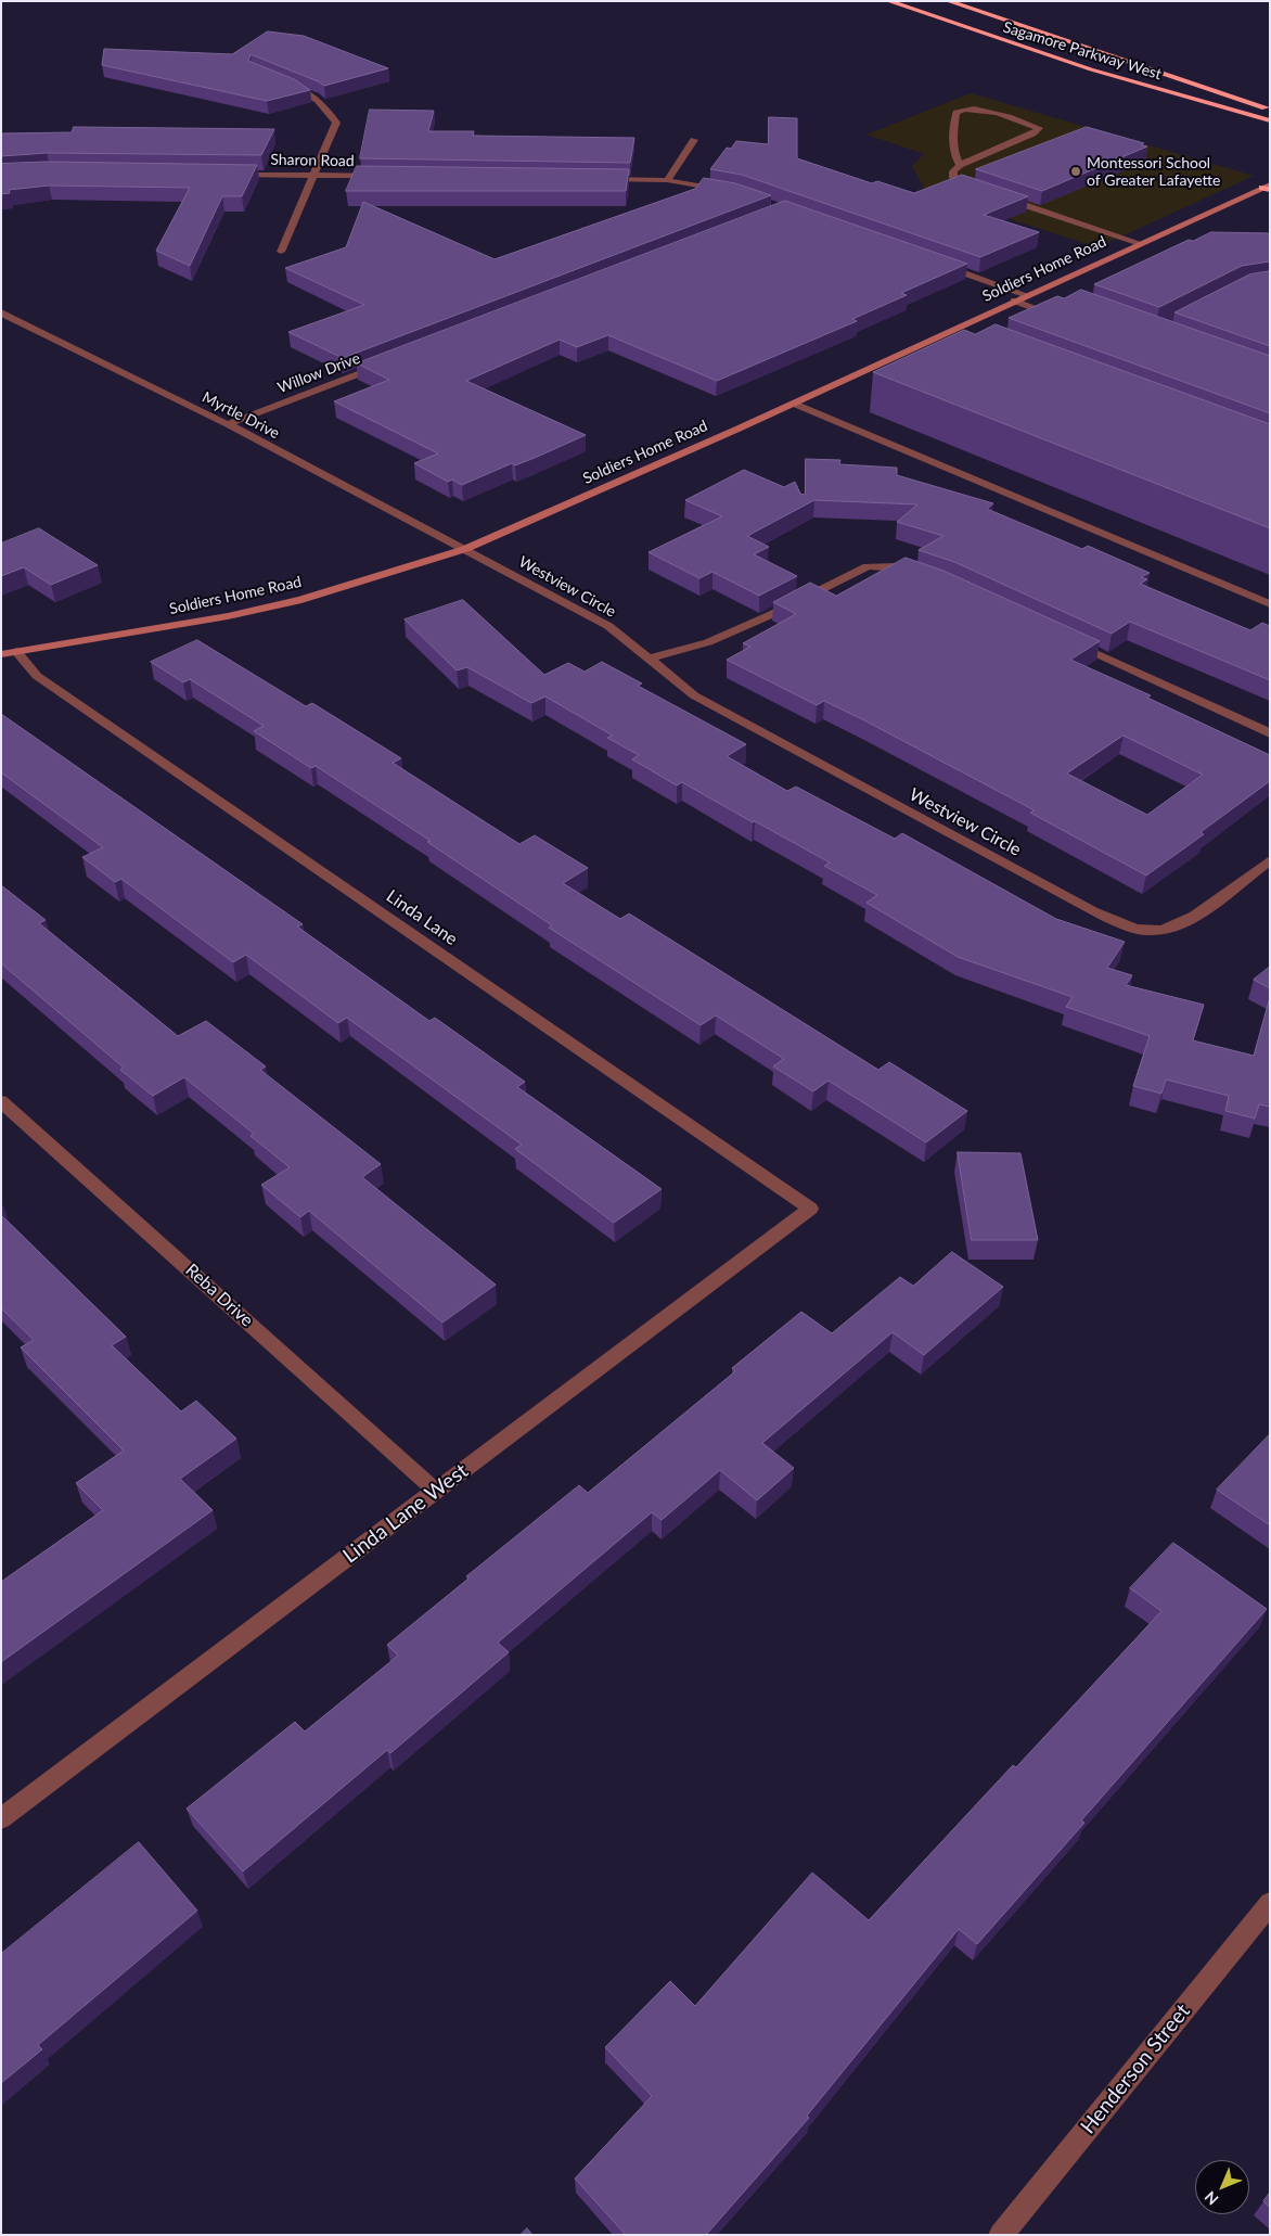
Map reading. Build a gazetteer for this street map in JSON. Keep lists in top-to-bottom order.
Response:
{
  "streets": {
    "highway": ["Sagamore Parkway West"],
    "street": [
      "Sharon Road",
      "Soldiers Home Road",
      "Willow Drive",
      "Myrtle Drive",
      "Westview Circle",
      "Linda Lane",
      "Reba Drive",
      "Linda Lane West",
      "Henderson Street"
    ]
  },
  "crossings": [
    ["Soldiers Home Road", "Myrtle Drive"],
    ["Soldiers Home Road", "Westview Circle"],
    ["Soldiers Home Road", "Linda Lane"],
    ["Willow Drive", "Myrtle Drive"],
    ["Myrtle Drive", "Westview Circle"],
    ["Linda Lane", "Linda Lane West"],
    ["Reba Drive", "Linda Lane West"]
  ],
  "places": ["Montessori School of Greater Lafayette"],
  "north": "bottom left"
}
